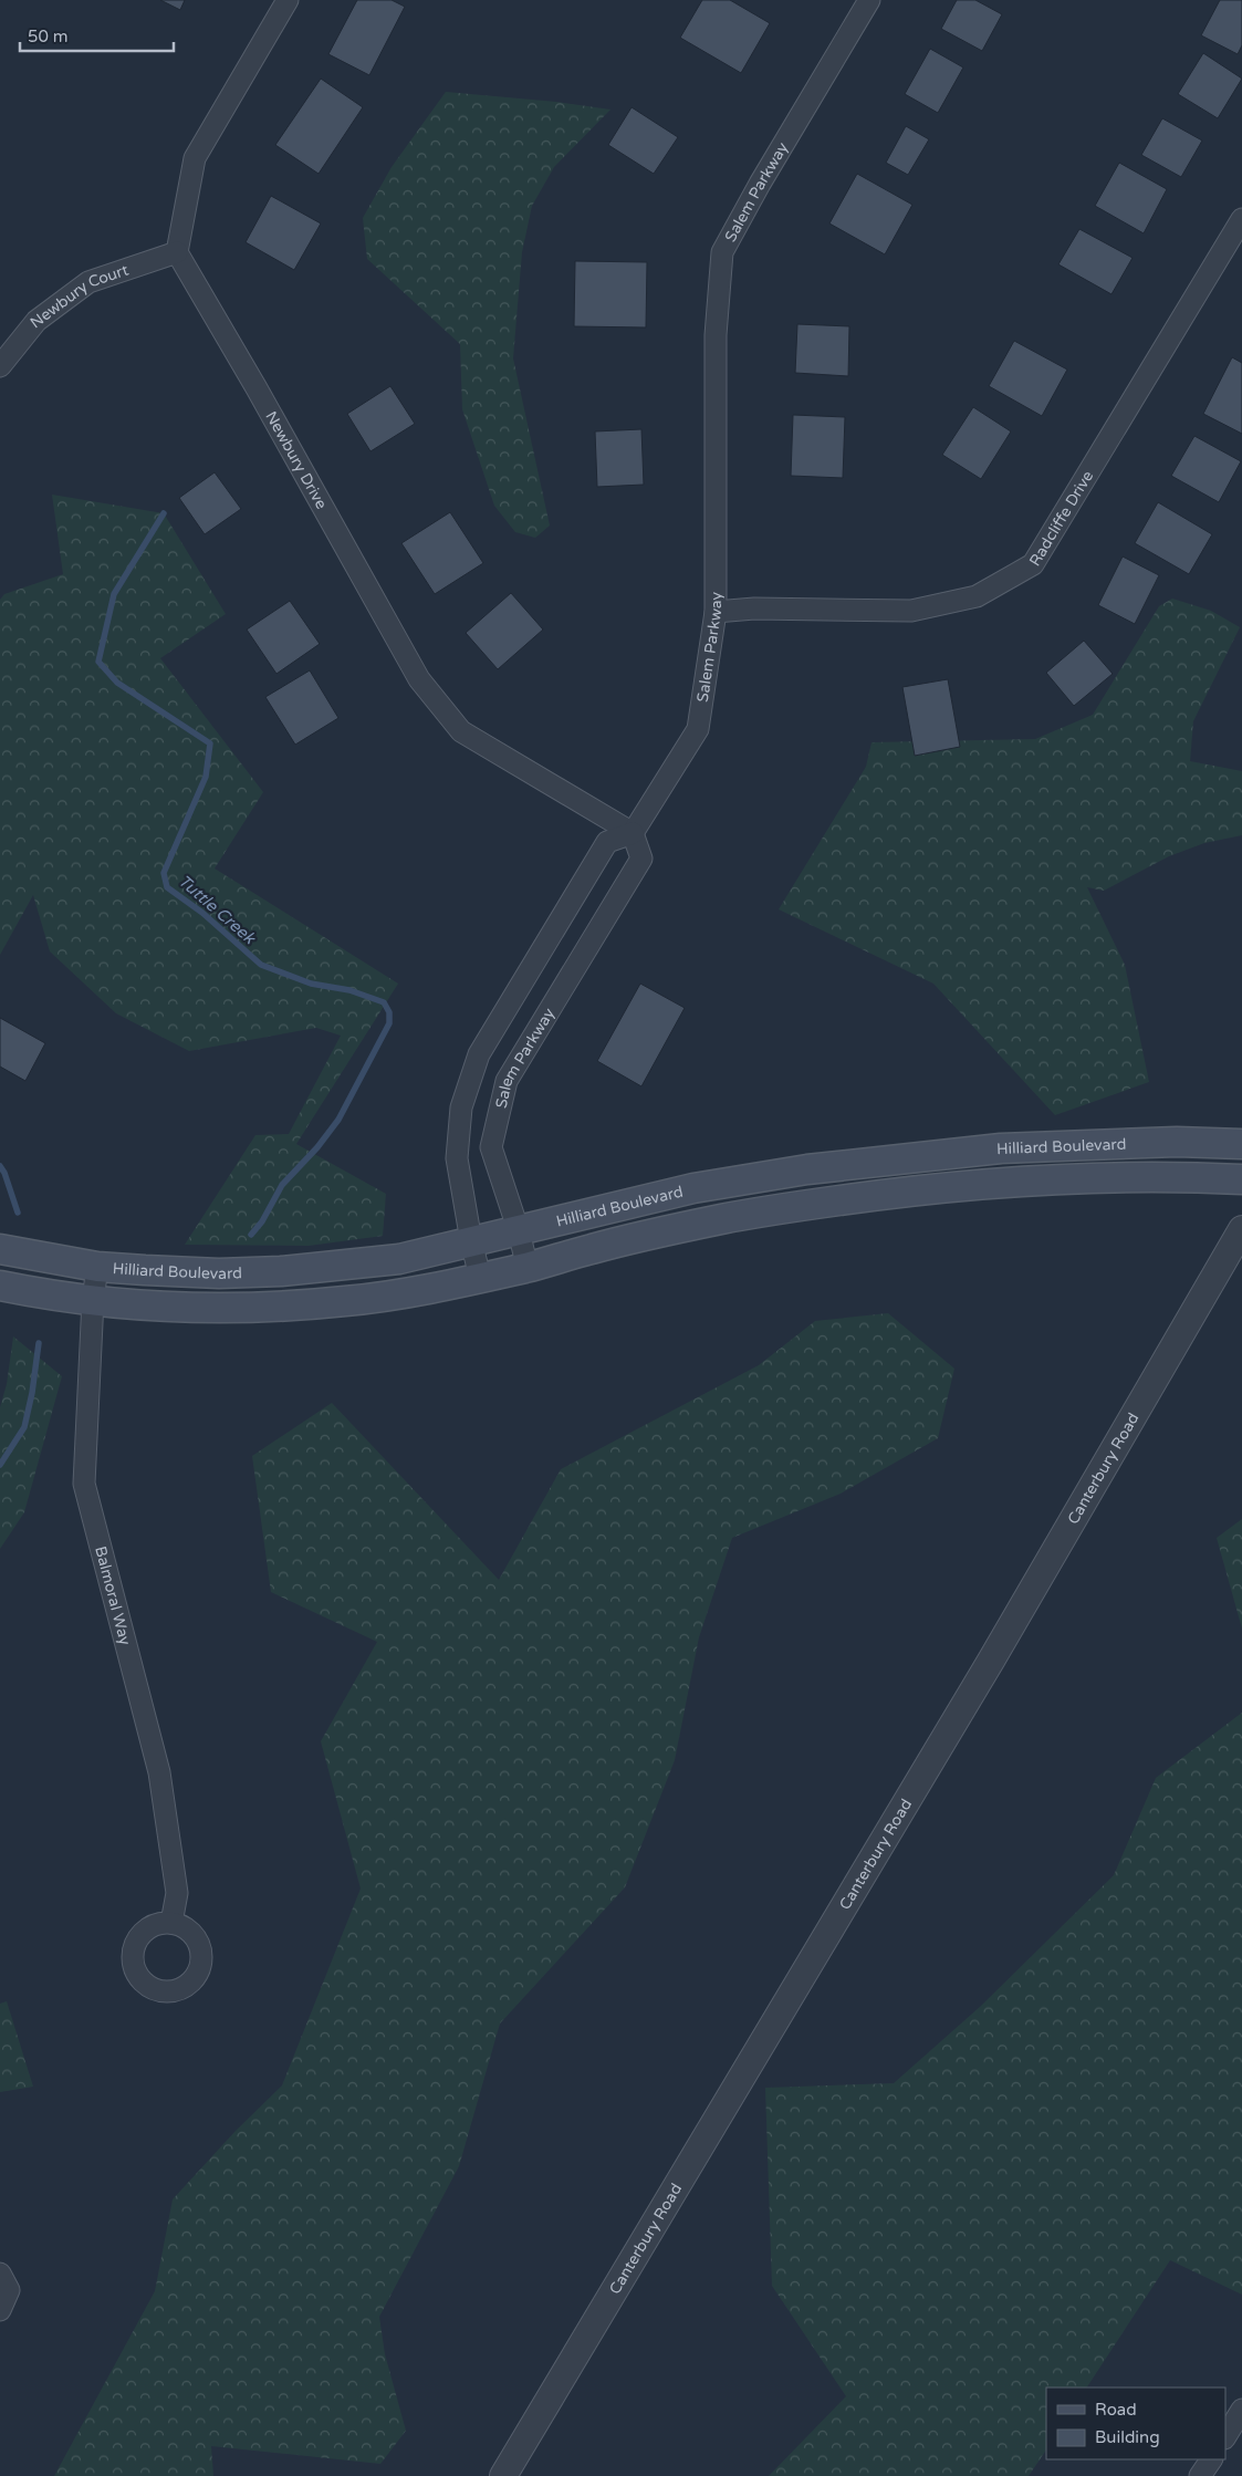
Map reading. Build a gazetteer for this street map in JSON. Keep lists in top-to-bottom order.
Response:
{
  "streets": {
    "main road": ["Hilliard Boulevard"],
    "street": [
      "Salem Parkway",
      "Newbury Court",
      "Newbury Drive",
      "Radcliffe Drive",
      "Canterbury Road",
      "Balmoral Way"
    ]
  },
  "crossings": [
    ["Salem Parkway", "Newbury Drive"],
    ["Salem Parkway", "Radcliffe Drive"],
    ["Salem Parkway", "Hilliard Boulevard"],
    ["Newbury Court", "Newbury Drive"],
    ["Hilliard Boulevard", "Balmoral Way"]
  ],
  "water": ["Tuttle Creek"],
  "legend": ["Road", "Building"],
  "scale_bar": "50 m"
}
